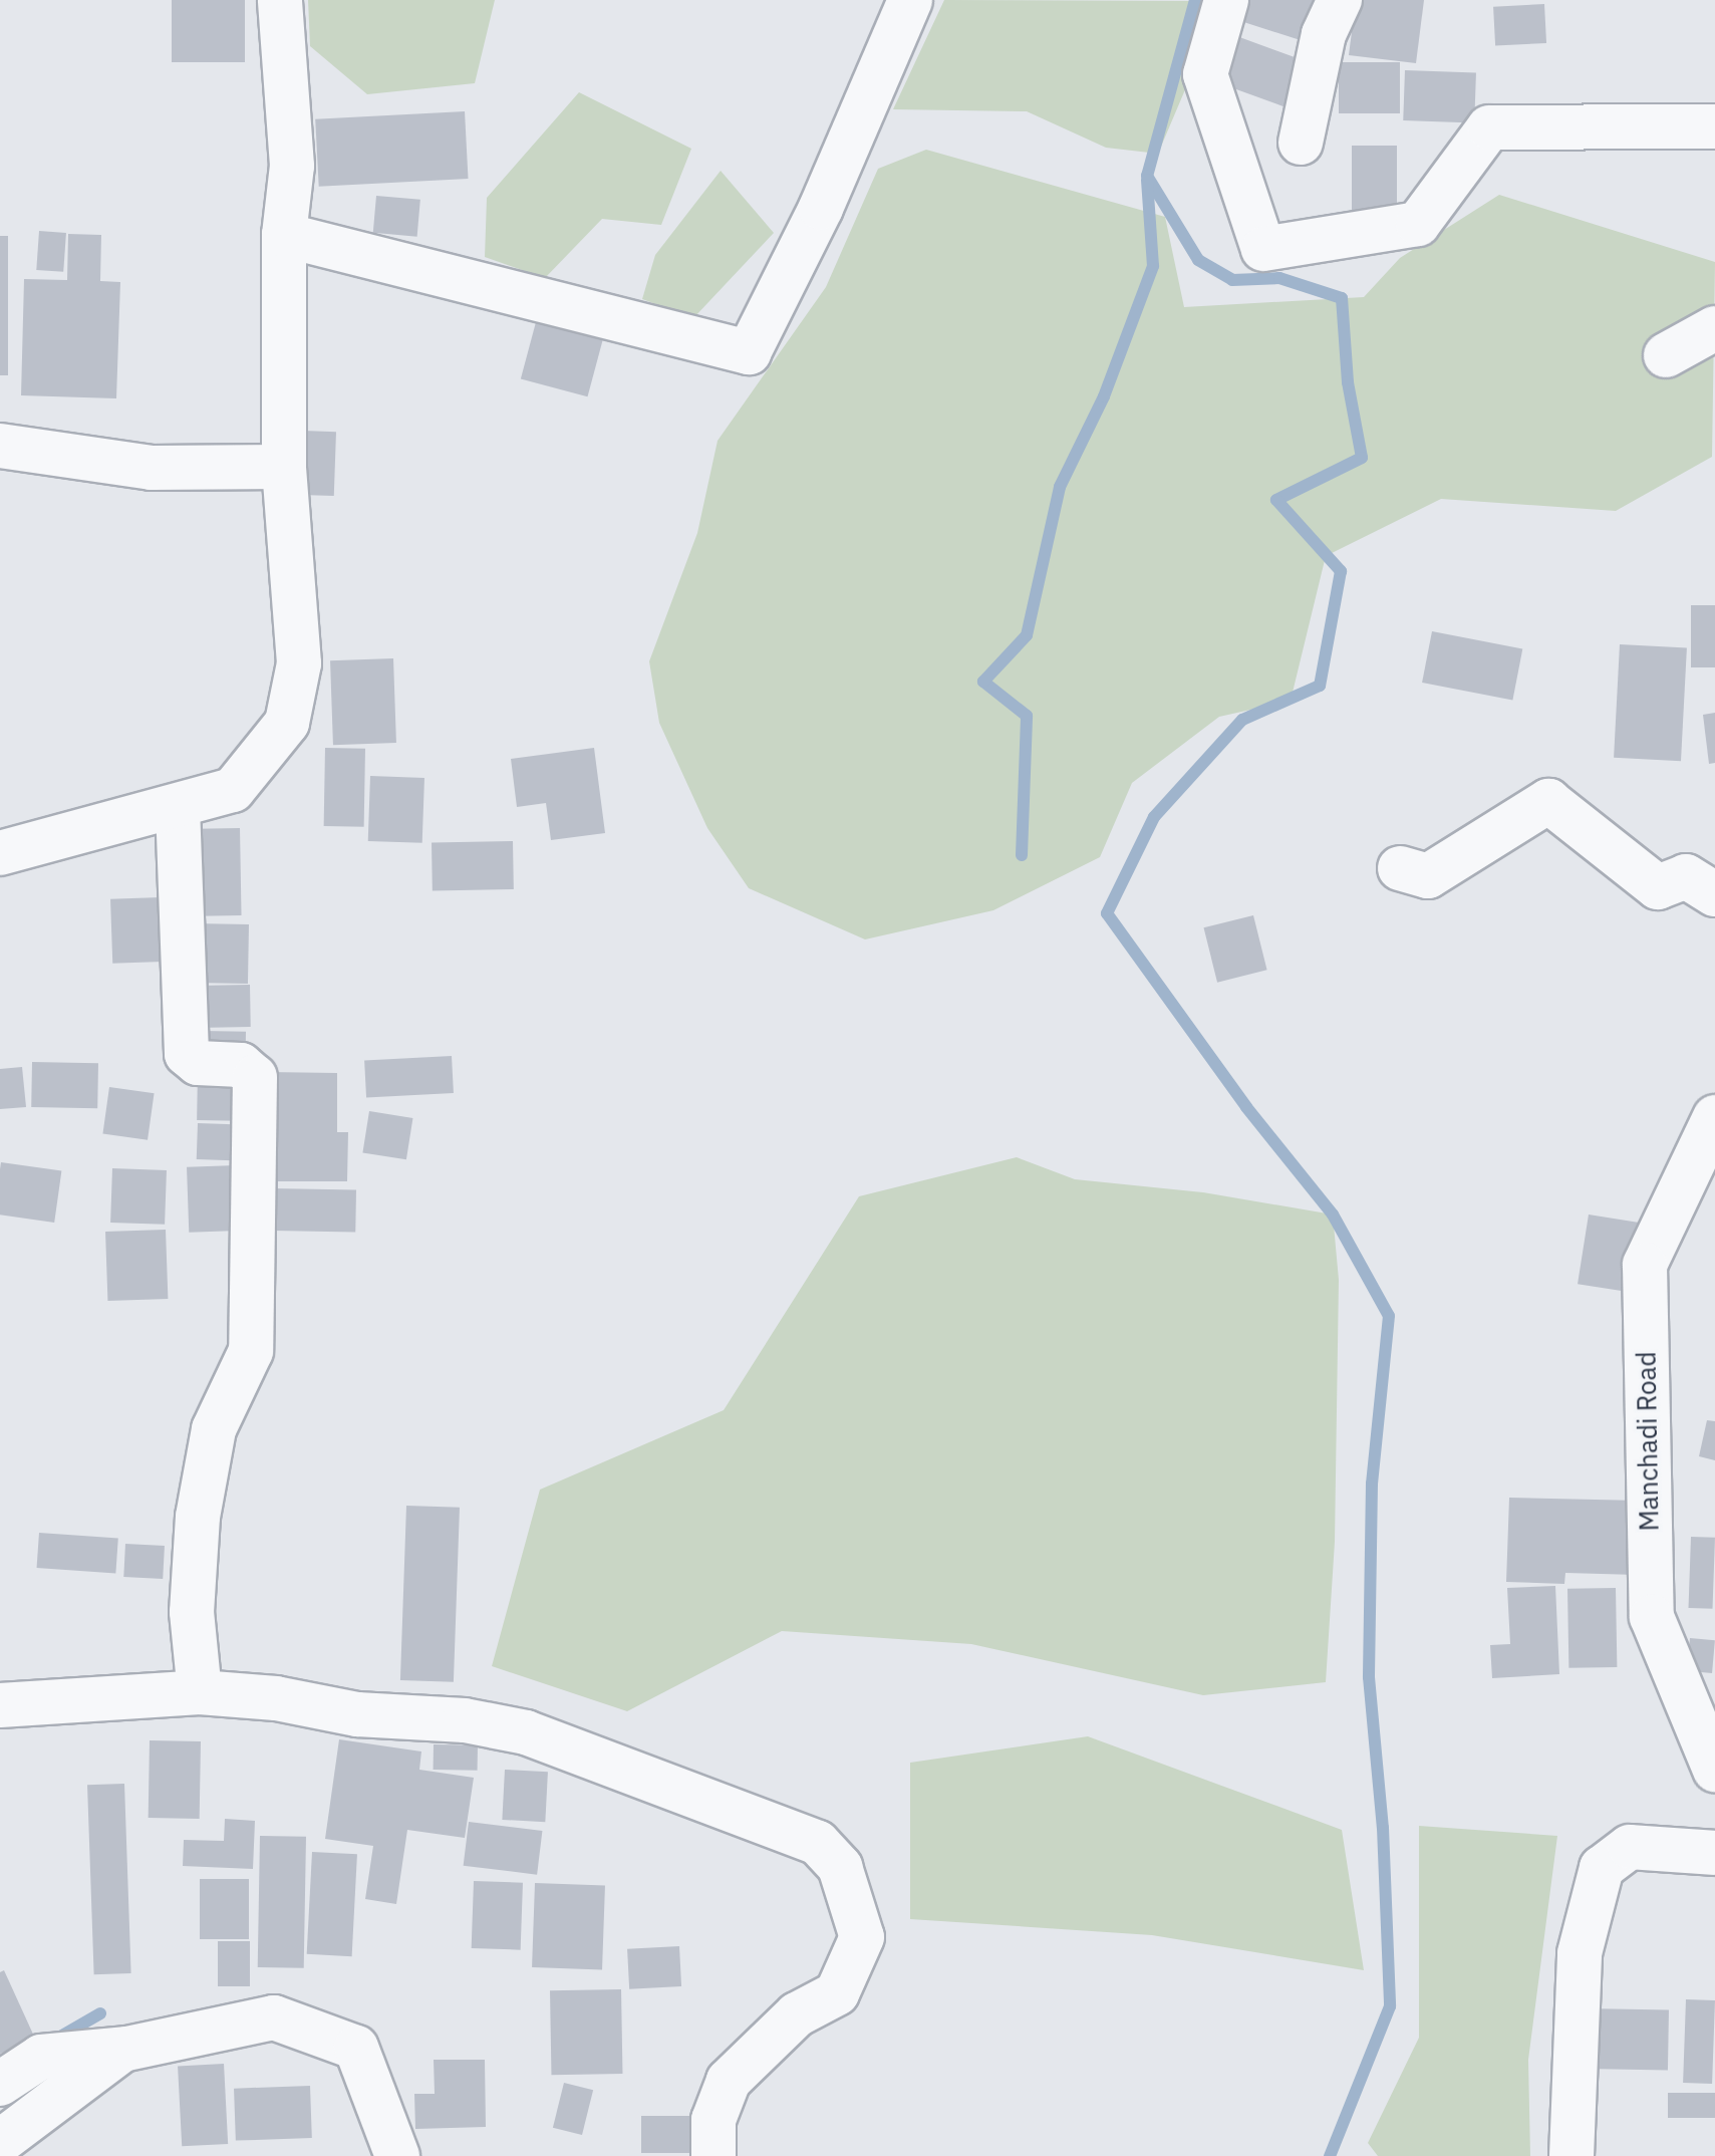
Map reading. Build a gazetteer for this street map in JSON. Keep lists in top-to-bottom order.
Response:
{
  "streets": {
    "street": ["Manchadi Road"]
  }
}
